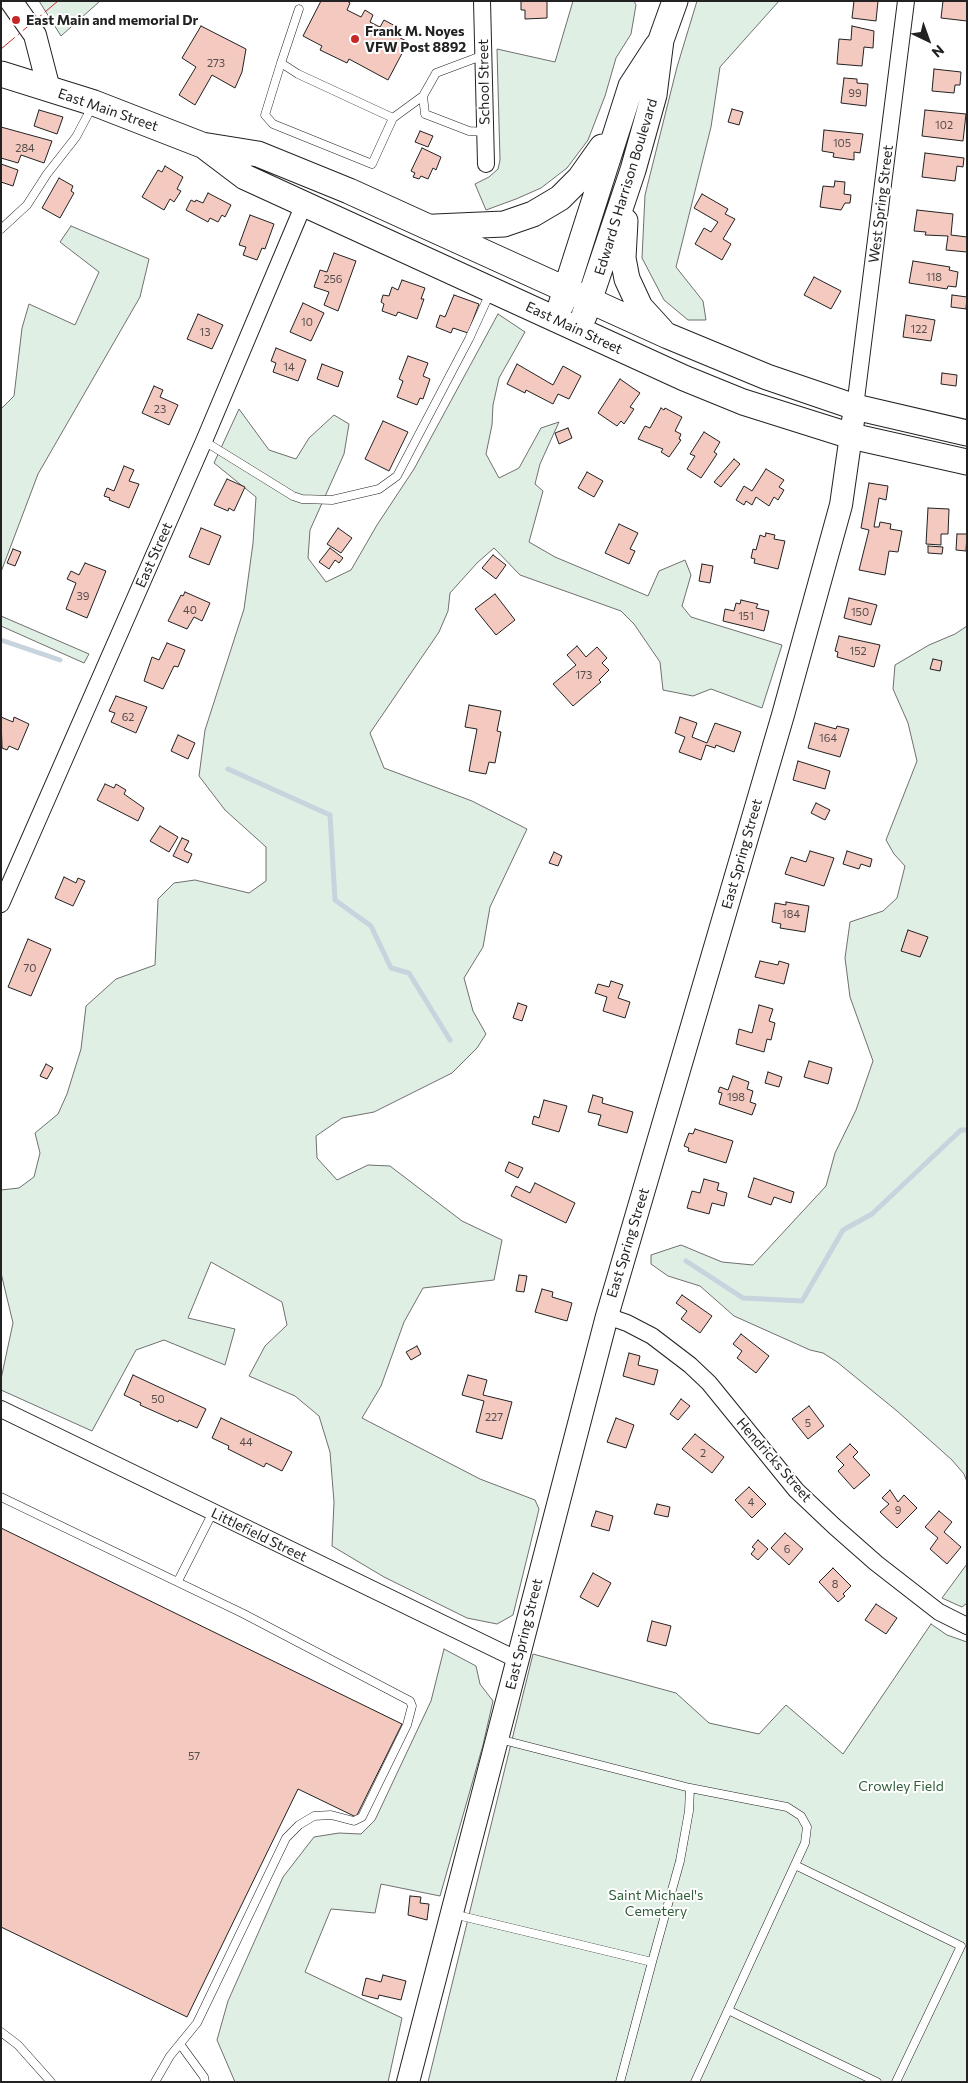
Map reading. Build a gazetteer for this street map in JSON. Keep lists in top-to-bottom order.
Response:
{
  "streets": {
    "main road": ["East Main Street", "Edward S Harrison Boulevard", "East Spring Street"],
    "street": [
      "School Street",
      "West Spring Street",
      "East Street",
      "Hendricks Street",
      "Littlefield Street"
    ]
  },
  "crossings": [
    ["East Main Street", "Edward S Harrison Boulevard"],
    ["East Main Street", "West Spring Street"],
    ["East Main Street", "East Street"],
    ["East Main Street", "East Spring Street"],
    ["West Spring Street", "East Spring Street"],
    ["East Spring Street", "Hendricks Street"],
    ["East Spring Street", "Littlefield Street"]
  ],
  "parks": ["Crowley Field", "Saint Michael's Cemetery"],
  "places": ["East Main and memorial Dr", "Frank M. Noyes VFW Post 8892"],
  "house_numbers": [
    "273",
    "99",
    "102",
    "105",
    "284",
    "118",
    "256",
    "10",
    "122",
    "13",
    "14",
    "23",
    "39",
    "40",
    "150",
    "151",
    "152",
    "173",
    "62",
    "164",
    "184",
    "70",
    "198",
    "50",
    "227",
    "5",
    "44",
    "2",
    "4",
    "9",
    "6",
    "8",
    "57"
  ],
  "north": "bottom right"
}
